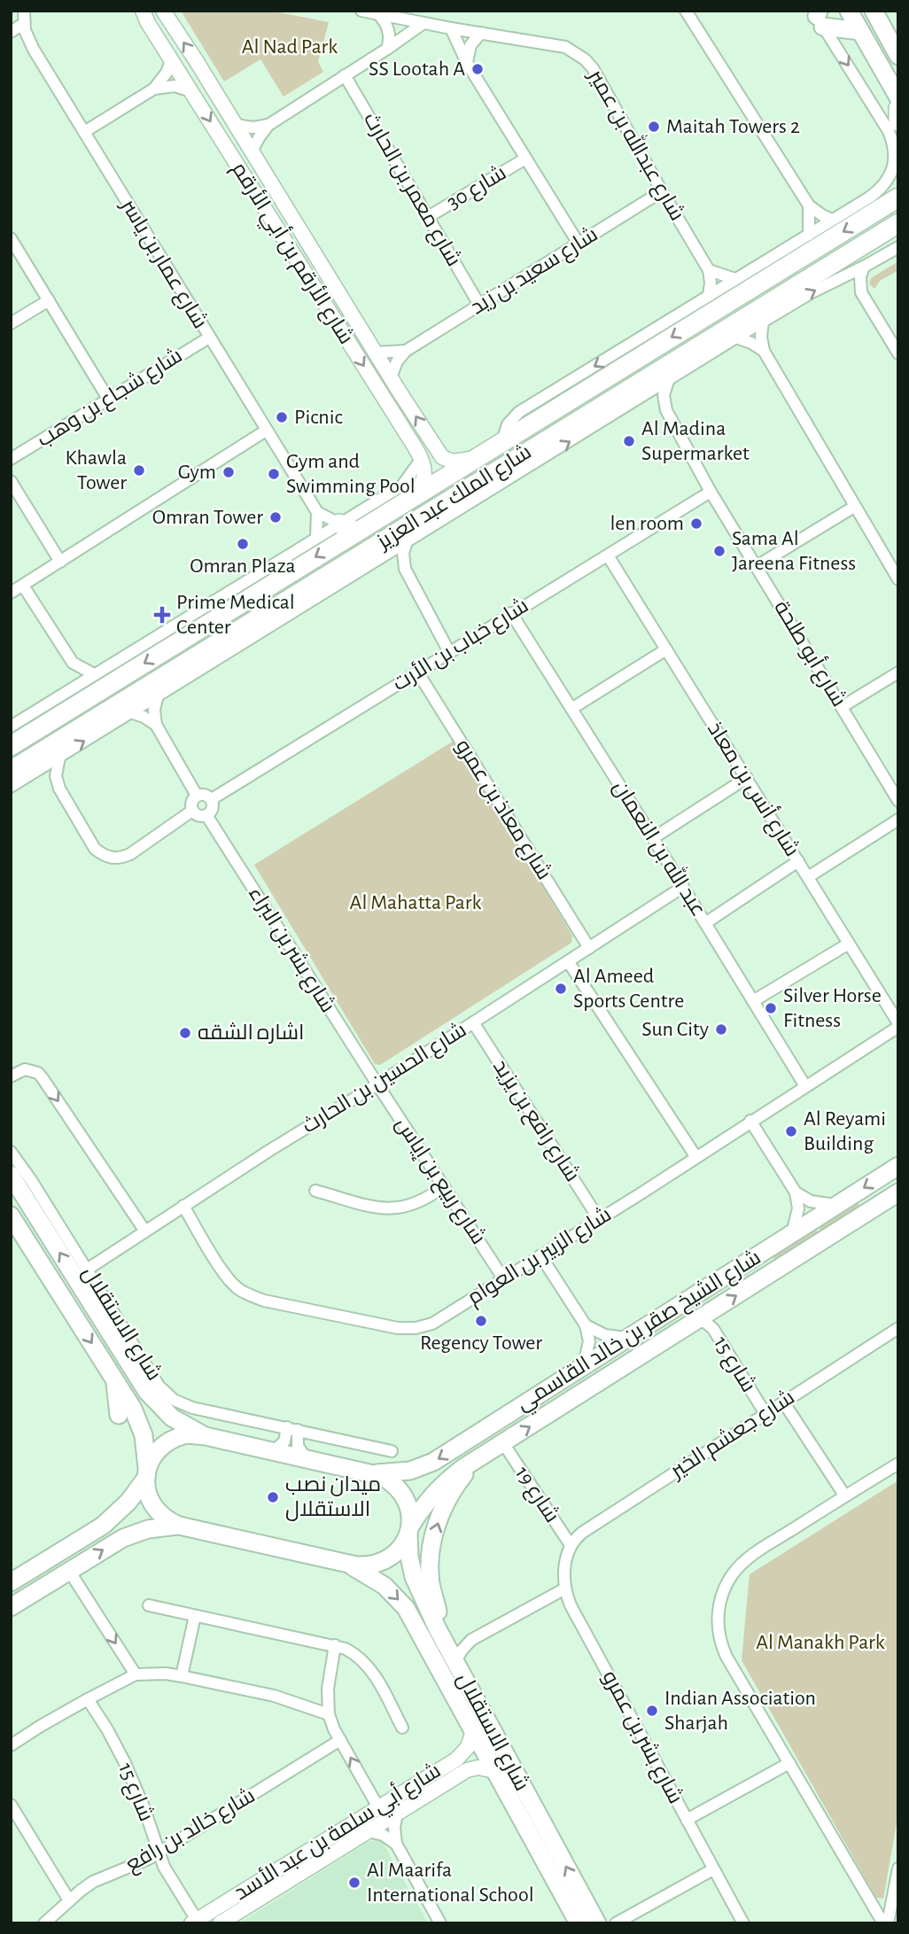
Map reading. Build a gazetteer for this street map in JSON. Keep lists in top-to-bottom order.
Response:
{
  "streets": {
    "highway": ["شارع الملك عبد العزيز"],
    "main road": ["شارع الاستقلال", "شارع الشيخ صقر بن خالد القاسمي"],
    "street": [
      "شارع عبدالله بن عمير",
      "شارع 30",
      "شارع معمر بن الحارث",
      "شارع الأرقم بن أبي الأرقم",
      "شارع عمار بن ياسر",
      "شارع سعيد بن زيد",
      "شارع شجاع بن وهب",
      "شارع خباب بن الأرت",
      "شارع أبو طلحة",
      "شارع أنس بن معاذ",
      "شارع معاذ بن عمرو",
      "عبد الله بن النعمان",
      "شارع بشر بن البراء",
      "شارع الحسين بن الحارث",
      "شارع رافع بن يزيد",
      "شارع ربيع بن إياس",
      "شارع الزبير بن العوام",
      "شارع 15",
      "شارع جعشم الخير",
      "شارع 19",
      "شارع بشر بن عمرو",
      "شارع خالد بن رافع",
      "شارع أبي سلمة بن عبد الأسد"
    ]
  },
  "crossings": [
    ["شارع عبدالله بن عمير", "شارع سعيد بن زيد"],
    ["شارع 30", "شارع معمر بن الحارث"],
    ["شارع معمر بن الحارث", "شارع سعيد بن زيد"],
    ["شارع الأرقم بن أبي الأرقم", "شارع سعيد بن زيد"],
    ["شارع الأرقم بن أبي الأرقم", "شارع الملك عبد العزيز"],
    ["شارع عمار بن ياسر", "شارع شجاع بن وهب"],
    ["شارع خباب بن الأرت", "شارع أبو طلحة"],
    ["شارع خباب بن الأرت", "شارع أنس بن معاذ"],
    ["شارع خباب بن الأرت", "شارع معاذ بن عمرو"],
    ["شارع خباب بن الأرت", "عبد الله بن النعمان"],
    ["شارع خباب بن الأرت", "شارع بشر بن البراء"],
    ["شارع أنس بن معاذ", "شارع الزبير بن العوام"],
    ["شارع معاذ بن عمرو", "شارع الحسين بن الحارث"],
    ["عبد الله بن النعمان", "شارع الحسين بن الحارث"],
    ["عبد الله بن النعمان", "شارع الزبير بن العوام"],
    ["شارع بشر بن البراء", "شارع الحسين بن الحارث"],
    ["شارع بشر بن البراء", "شارع ربيع بن إياس"],
    ["شارع الحسين بن الحارث", "شارع رافع بن يزيد"],
    ["شارع الحسين بن الحارث", "شارع ربيع بن إياس"],
    ["شارع الحسين بن الحارث", "شارع الزبير بن العوام"],
    ["شارع الحسين بن الحارث", "شارع الاستقلال"],
    ["شارع رافع بن يزيد", "شارع الزبير بن العوام"],
    ["شارع ربيع بن إياس", "شارع الزبير بن العوام"],
    ["شارع الاستقلال", "شارع الشيخ صقر بن خالد القاسمي"],
    ["شارع الاستقلال", "شارع أبي سلمة بن عبد الأسد"],
    ["شارع الشيخ صقر بن خالد القاسمي", "شارع 15"],
    ["شارع الشيخ صقر بن خالد القاسمي", "شارع 19"],
    ["شارع 15", "شارع جعشم الخير"],
    ["شارع 15", "شارع خالد بن رافع"],
    ["شارع 15", "شارع أبي سلمة بن عبد الأسد"],
    ["شارع جعشم الخير", "شارع 19"],
    ["شارع جعشم الخير", "شارع بشر بن عمرو"],
    ["شارع 19", "شارع بشر بن عمرو"]
  ],
  "parks": ["Al Nad Park", "Al Mahatta Park", "Al Manakh Park"],
  "places": {
    "other": [
      "SS Lootah A",
      "Maitah Towers 2",
      "Picnic",
      "Al Madina Supermarket",
      "Khawla Tower",
      "Gym",
      "Gym and Swimming Pool",
      "Omran Tower",
      "len room",
      "Omran Plaza",
      "Sama Al Jareena Fitness",
      "Al Ameed Sports Centre",
      "Silver Horse Fitness",
      "Sun City",
      "اشاره الشقه",
      "Al Reyami Building",
      "Regency Tower",
      "ميدان نصب الاستقلال",
      "Indian Association Sharjah",
      "Al Maarifa International School"
    ],
    "health": ["Prime Medical Center"]
  }
}
